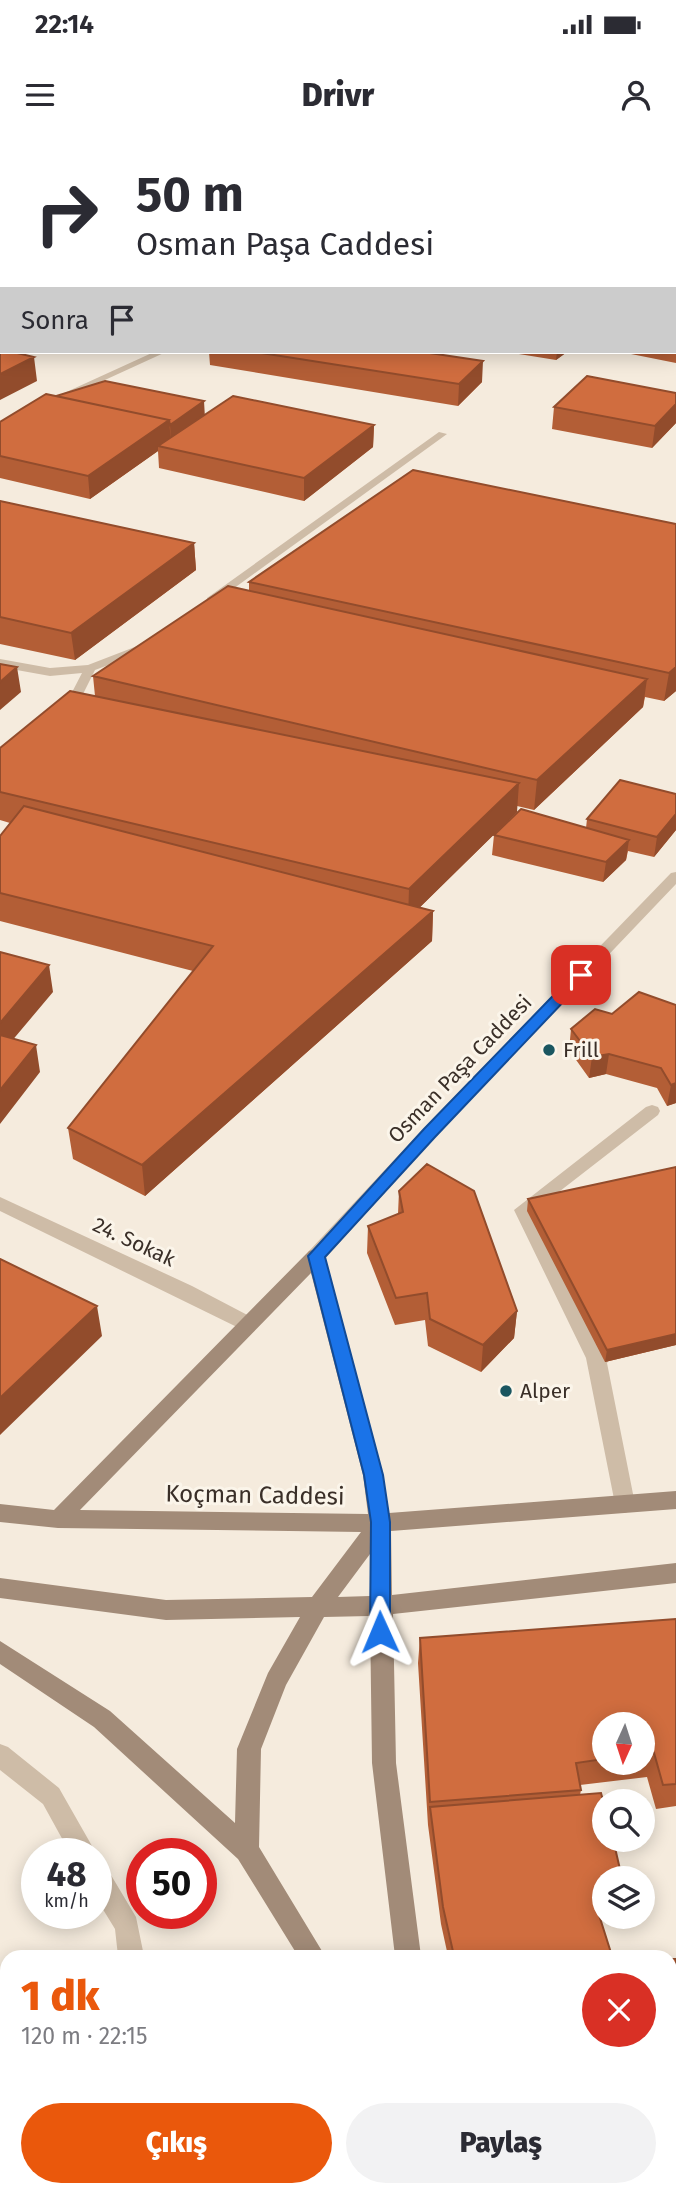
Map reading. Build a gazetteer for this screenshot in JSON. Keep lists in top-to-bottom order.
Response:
{
  "streets": {
    "main road": ["Osman Paşa Caddesi", "Koçman Caddesi"],
    "street": ["24. Sokak"]
  },
  "crossings": [
    ["Osman Paşa Caddesi", "24. Sokak"],
    ["Osman Paşa Caddesi", "Koçman Caddesi"]
  ],
  "places": ["Frill", "Alper"],
  "north": "bottom",
  "page": {
    "status": "22:14",
    "header": "Drivr",
    "turn": ["50 m", "Osman Paşa Caddesi"],
    "then": "Sonra",
    "speed": "48 km/h",
    "limit": "50",
    "heading": ["1 dk", "120 m · 22:15"],
    "buttons": ["Çıkış", "Paylaş"]
  }
}
